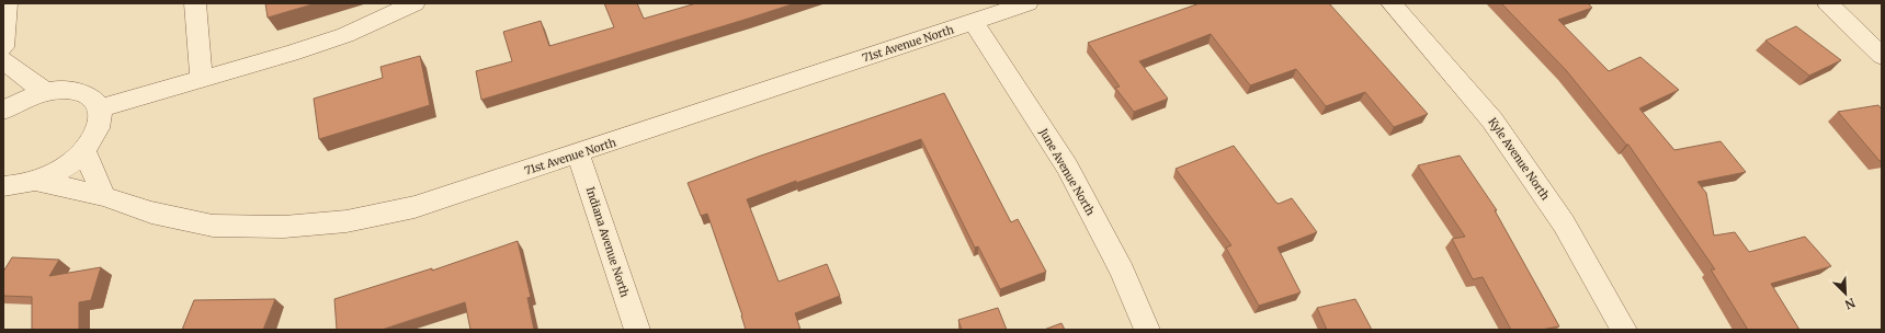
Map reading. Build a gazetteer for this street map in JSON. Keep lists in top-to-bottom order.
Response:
{
  "streets": {
    "street": [
      "71st Avenue North",
      "Kyle Avenue North",
      "June Avenue North",
      "Indiana Avenue North"
    ]
  },
  "crossings": [
    ["71st Avenue North", "June Avenue North"],
    ["71st Avenue North", "Indiana Avenue North"]
  ],
  "north": "bottom right"
}
